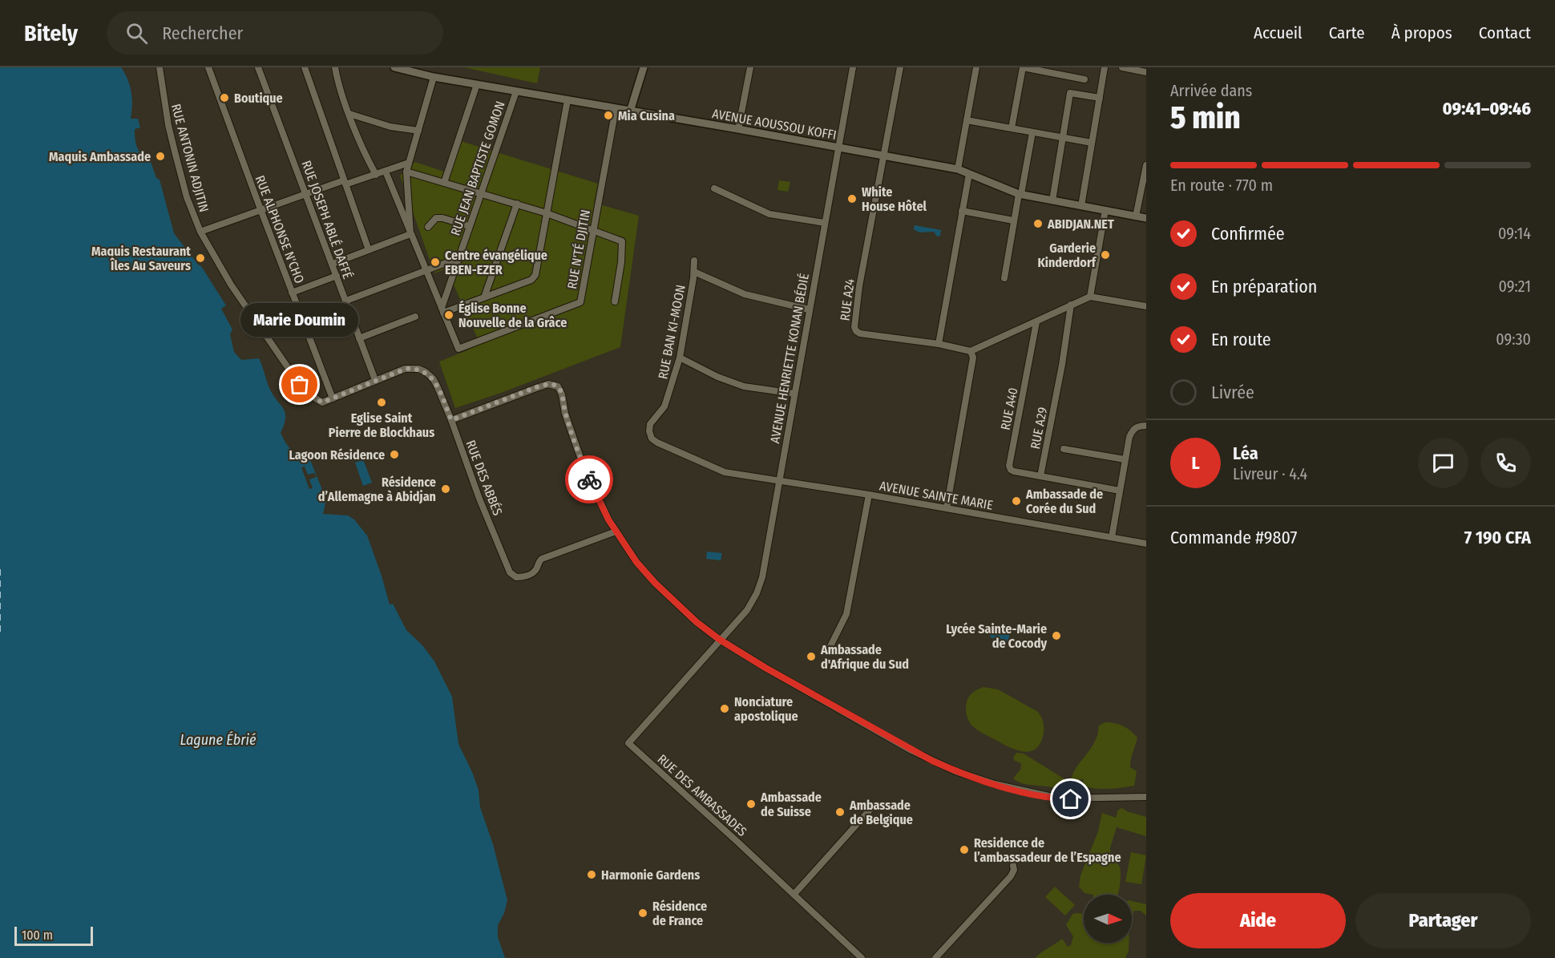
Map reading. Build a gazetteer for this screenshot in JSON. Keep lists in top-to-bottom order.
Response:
{
  "streets": {
    "street": [
      "AVENUE AOUSSOU KOFFI",
      "RUE ANTONIN ADJITIN",
      "RUE JEAN BAPTISTE GOMON",
      "RUE JOSEPH ABLÉ DAFFÉ",
      "RUE ALPHONSE N'CHO",
      "RUE N'TÉ DJITIN",
      "RUE A24",
      "RUE BAN KI-MOON",
      "AVENUE HENRIETTE KONAN BÉDIÉ",
      "RUE A40",
      "RUE A29",
      "RUE DES ABBÉS",
      "AVENUE SAINTE MARIE",
      "RUE DES AMBASSADES"
    ]
  },
  "crossings": [
    ["AVENUE AOUSSOU KOFFI", "RUE JEAN BAPTISTE GOMON"],
    ["AVENUE AOUSSOU KOFFI", "RUE N'TÉ DJITIN"],
    ["AVENUE AOUSSOU KOFFI", "RUE A24"],
    ["AVENUE AOUSSOU KOFFI", "AVENUE HENRIETTE KONAN BÉDIÉ"],
    ["RUE ANTONIN ADJITIN", "RUE ALPHONSE N'CHO"],
    ["RUE ANTONIN ADJITIN", "RUE DES ABBÉS"],
    ["RUE JEAN BAPTISTE GOMON", "RUE N'TÉ DJITIN"],
    ["RUE JOSEPH ABLÉ DAFFÉ", "RUE DES ABBÉS"],
    ["RUE ALPHONSE N'CHO", "RUE DES ABBÉS"],
    ["RUE BAN KI-MOON", "AVENUE HENRIETTE KONAN BÉDIÉ"],
    ["RUE BAN KI-MOON", "AVENUE SAINTE MARIE"],
    ["AVENUE HENRIETTE KONAN BÉDIÉ", "AVENUE SAINTE MARIE"],
    ["AVENUE HENRIETTE KONAN BÉDIÉ", "RUE DES AMBASSADES"],
    ["RUE A40", "RUE A29"]
  ],
  "water": ["Lagune Ébrié"],
  "places": [
    "Boutique",
    "Mia Cusina",
    "Maquis Ambassade",
    "White House Hôtel",
    "ABIDJAN.NET",
    "Garderie Kinderdorf",
    "Maquis Restaurant Îles Au Saveurs",
    "Centre évangélique EBEN-EZER",
    "Église Bonne Nouvelle de la Grâce",
    "Marie Doumin",
    "Eglise Saint Pierre de Blockhaus",
    "Lagoon Résidence",
    "Résidence d’Allemagne à Abidjan",
    "Ambassade de Corée du Sud",
    "Lycée Sainte-Marie de Cocody",
    "Ambassade d'Afrique du Sud",
    "Nonciature apostolique",
    "Ambassade de Suisse",
    "Ambassade de Belgique",
    "Residence de l’ambassadeur de l’Espagne",
    "Harmonie Gardens",
    "Résidence de France"
  ],
  "scale_bar": "100 m",
  "north": "right",
  "page": {
    "header": "Bitely",
    "search": "Rechercher",
    "nav": [
      "Accueil",
      "Carte",
      "À propos",
      "Contact"
    ],
    "heading": ["5 min", "Arrivée dans", "09:41–09:46"],
    "panel": [
      "Léa",
      "Livreur · 4.4",
      "Commande #9807",
      "7 190 CFA"
    ],
    "bar": "En route · 770 m",
    "list": [
      ["Confirmée", "09:14"],
      ["En préparation", "09:21"],
      ["En route", "09:30"],
      "Livrée"
    ],
    "bubble": "Marie Doumin",
    "round": "L",
    "buttons": ["Aide", "Partager"],
    "scale": "100 m"
  }
}
